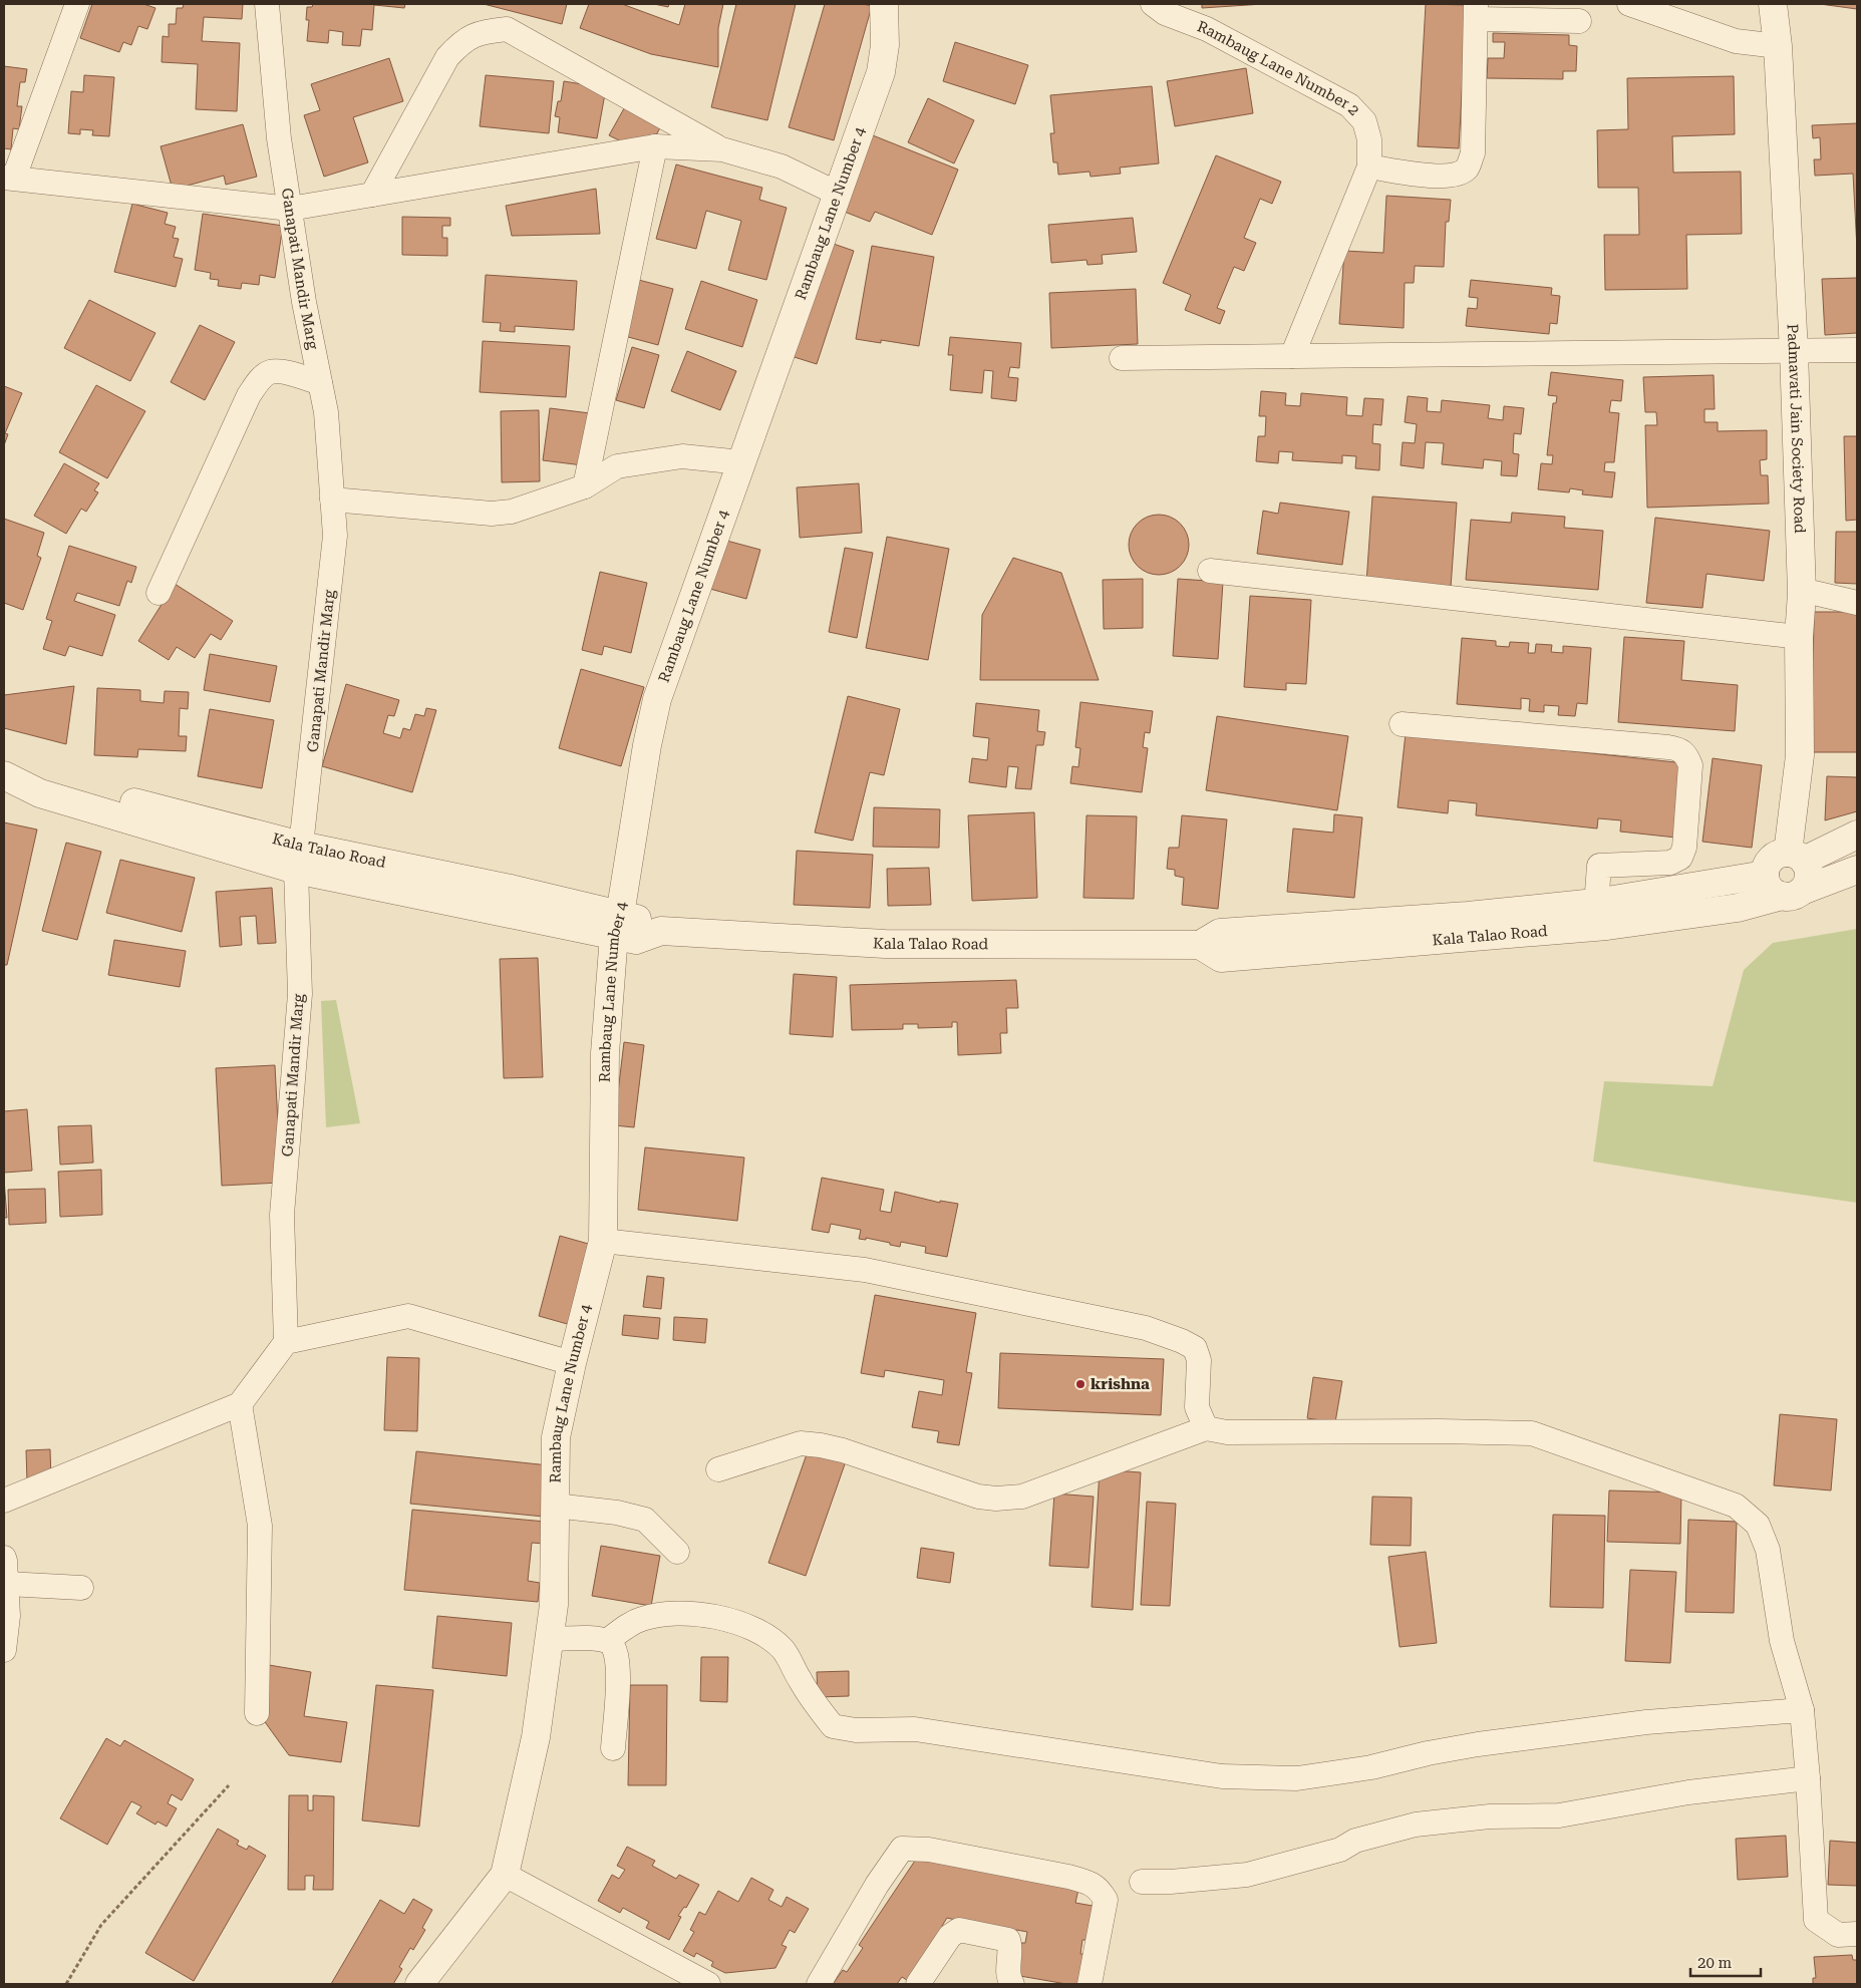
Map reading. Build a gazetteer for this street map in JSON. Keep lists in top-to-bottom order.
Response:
{
  "streets": {
    "street": [
      "Rambaug Lane Number 2",
      "Rambaug Lane Number 4",
      "Ganapati Mandir Marg",
      "Padmavati Jain Society Road",
      "Kala Talao Road"
    ]
  },
  "crossings": [
    ["Rambaug Lane Number 4", "Kala Talao Road"],
    ["Ganapati Mandir Marg", "Kala Talao Road"],
    ["Padmavati Jain Society Road", "Kala Talao Road"]
  ],
  "places": ["krishna"],
  "scale_bar": "20 m"
}
